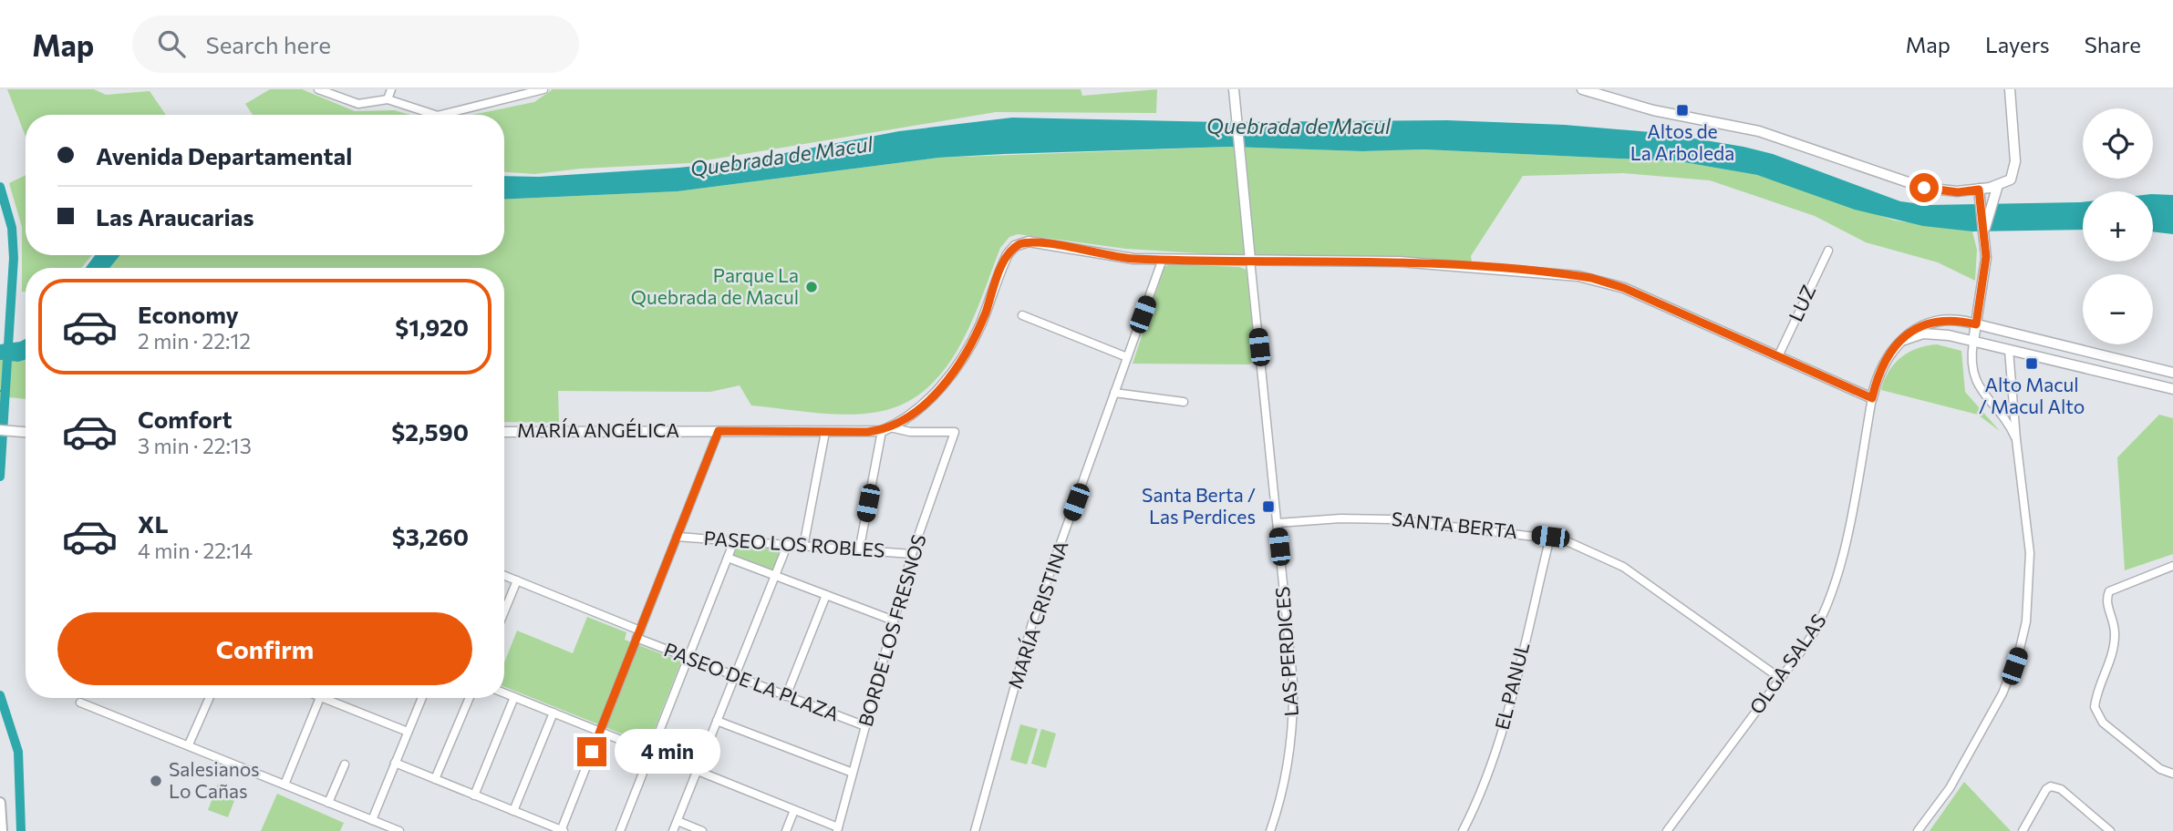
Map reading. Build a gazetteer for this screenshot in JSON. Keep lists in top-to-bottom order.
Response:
{
  "streets": {
    "street": [
      "LUZ",
      "MARÍA ANGÉLICA",
      "SANTA BERTA",
      "PASEO LOS ROBLES",
      "MARÍA CRISTINA",
      "BORDE LOS FRESNOS",
      "LAS PERDICES",
      "OLGA SALAS",
      "PASEO DE LA PLAZA",
      "EL PANUL"
    ]
  },
  "crossings": [
    ["MARÍA ANGÉLICA", "BORDE LOS FRESNOS"],
    ["SANTA BERTA", "LAS PERDICES"],
    ["SANTA BERTA", "OLGA SALAS"],
    ["SANTA BERTA", "EL PANUL"],
    ["PASEO LOS ROBLES", "BORDE LOS FRESNOS"],
    ["BORDE LOS FRESNOS", "PASEO DE LA PLAZA"]
  ],
  "water": ["Quebrada de Macul"],
  "places": {
    "transit": ["Altos de La Arboleda", "Alto Macul / Macul Alto", "Santa Berta / Las Perdices"],
    "other": ["Parque La Quebrada de Macul", "Salesianos Lo Cañas"]
  },
  "page": {
    "header": "Map",
    "search": "Search here",
    "nav": ["Map", "Layers", "Share"],
    "map_buttons": ["+", "−"],
    "banner": ["Avenida Departamental", "Las Araucarias"],
    "list": [
      {
        "name": "Economy",
        "note": "2 min · 22:12",
        "value": "$1,920"
      },
      {
        "name": "Comfort",
        "note": "3 min · 22:13",
        "value": "$2,590"
      },
      {
        "name": "XL",
        "note": "4 min · 22:14",
        "value": "$3,260"
      }
    ],
    "buttons": "Confirm",
    "bubble": "4 min"
  }
}
